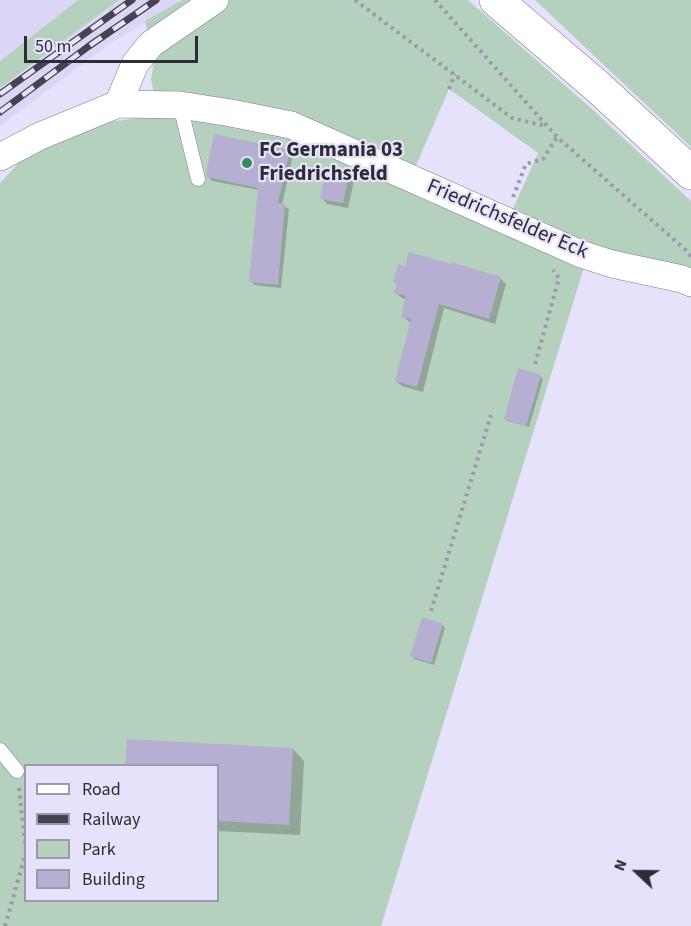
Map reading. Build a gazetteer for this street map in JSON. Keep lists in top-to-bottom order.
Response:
{
  "streets": {
    "street": ["Friedrichsfelder Eck"]
  },
  "places": ["FC Germania 03 Friedrichsfeld"],
  "legend": [
    "Road",
    "Railway",
    "Park",
    "Building"
  ],
  "scale_bar": "50 m",
  "north": "left"
}
